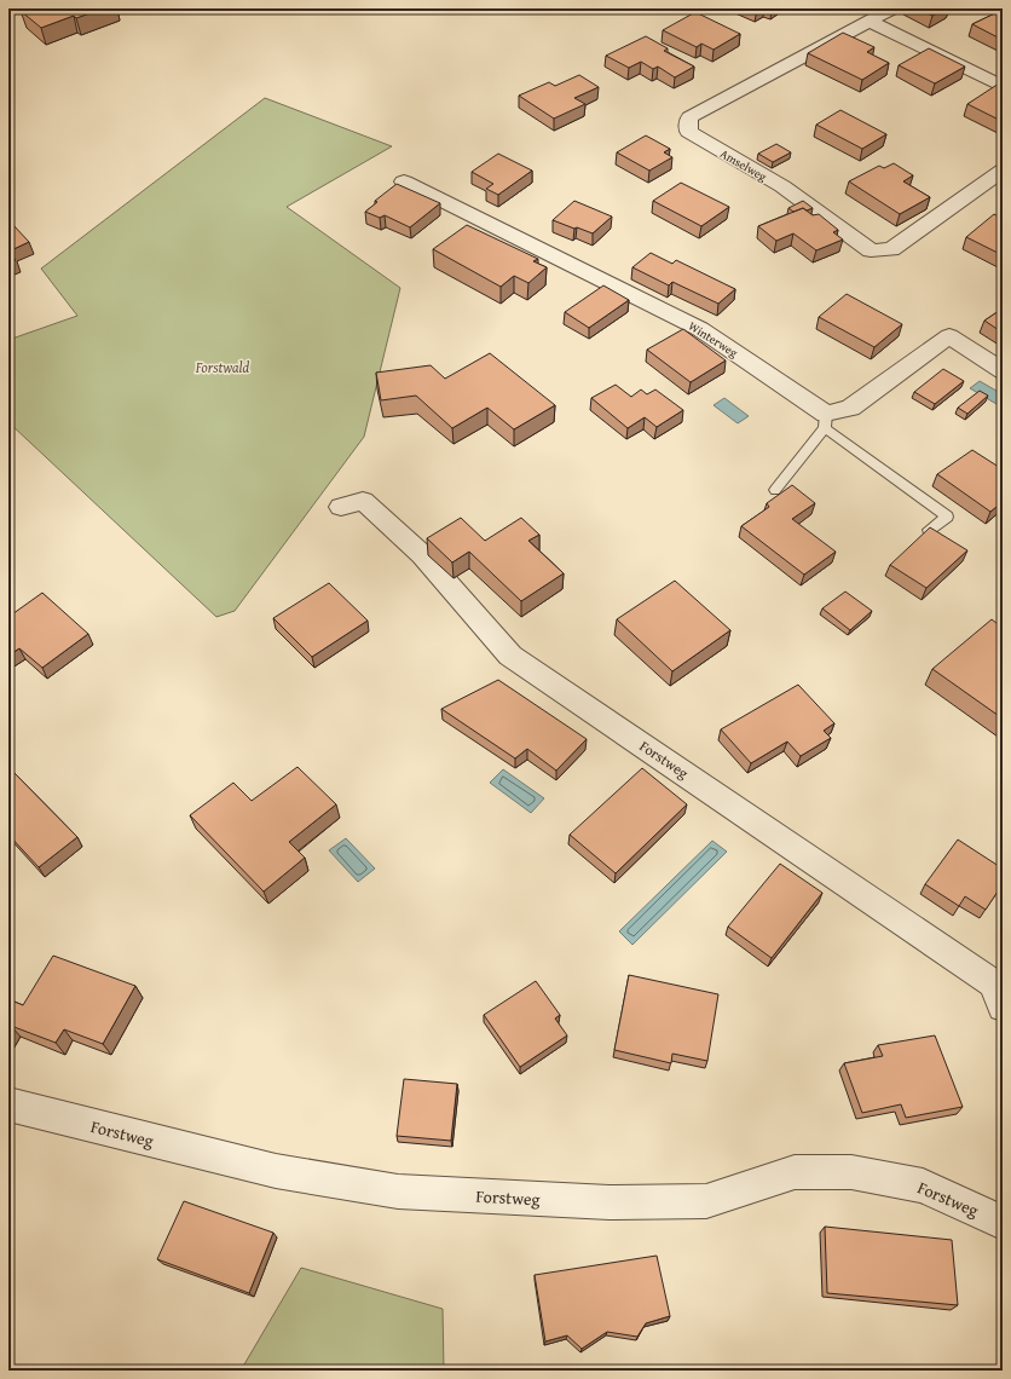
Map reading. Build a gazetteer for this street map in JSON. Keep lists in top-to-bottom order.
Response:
{
  "streets": {
    "street": ["Amselweg", "Winterweg", "Forstweg"]
  },
  "parks": ["Forstwald"]
}
